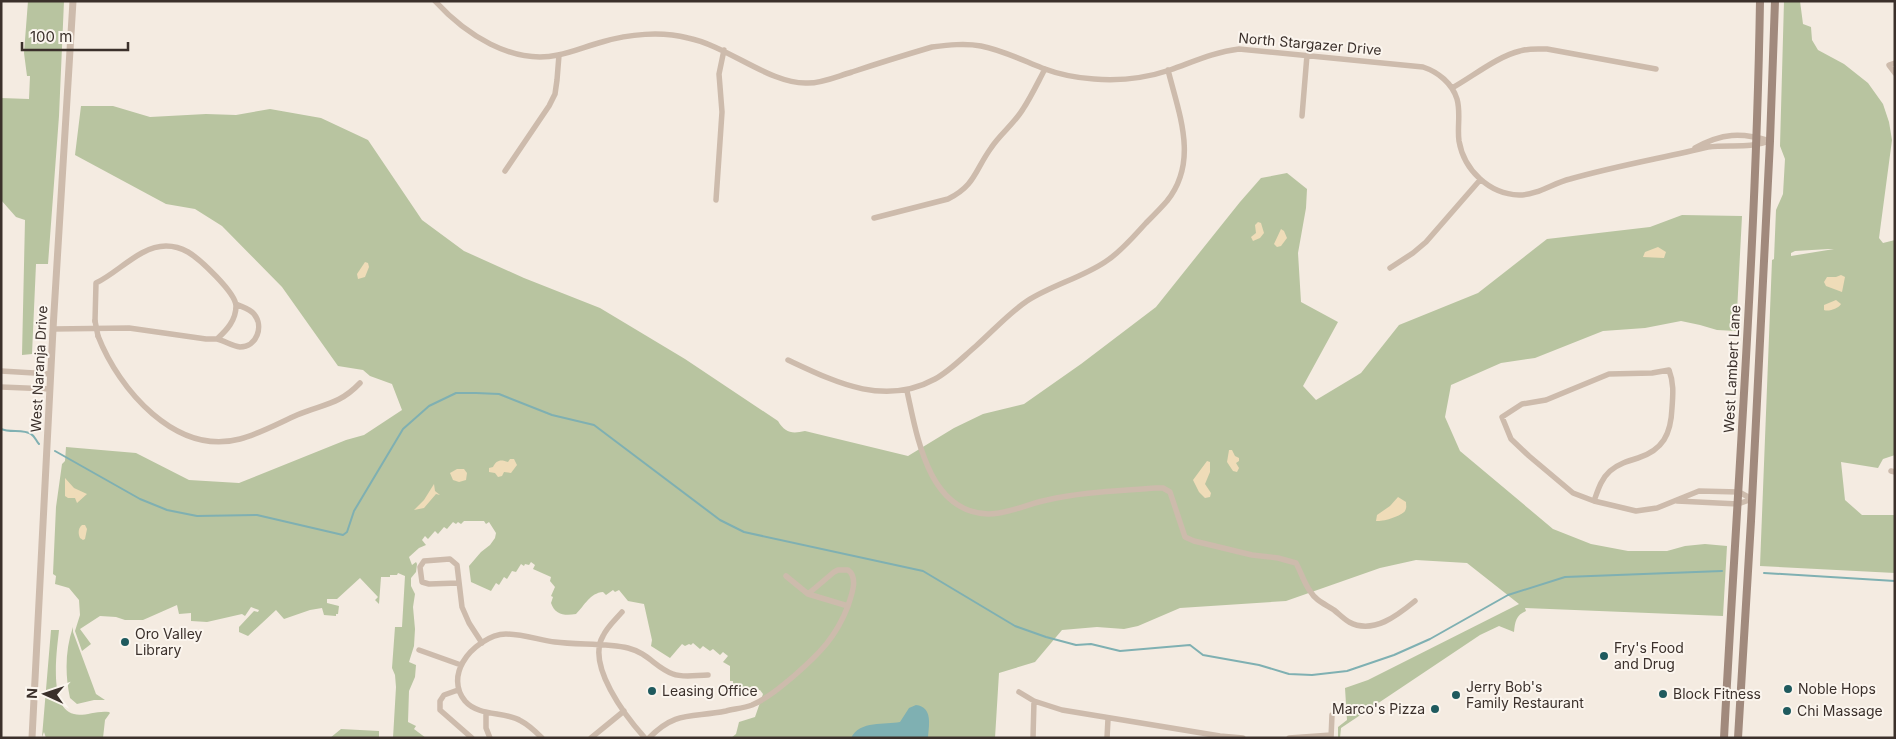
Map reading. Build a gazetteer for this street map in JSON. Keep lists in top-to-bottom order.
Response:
{
  "streets": {
    "main road": ["West Lambert Lane"],
    "street": ["North Stargazer Drive", "West Naranja Drive"]
  },
  "places": [
    "Oro Valley Library",
    "Fry's Food and Drug",
    "Noble Hops",
    "Leasing Office",
    "Block Fitness",
    "Jerry Bob's Family Restaurant",
    "Marco's Pizza",
    "Chi Massage"
  ],
  "scale_bar": "100 m",
  "north": "left"
}
